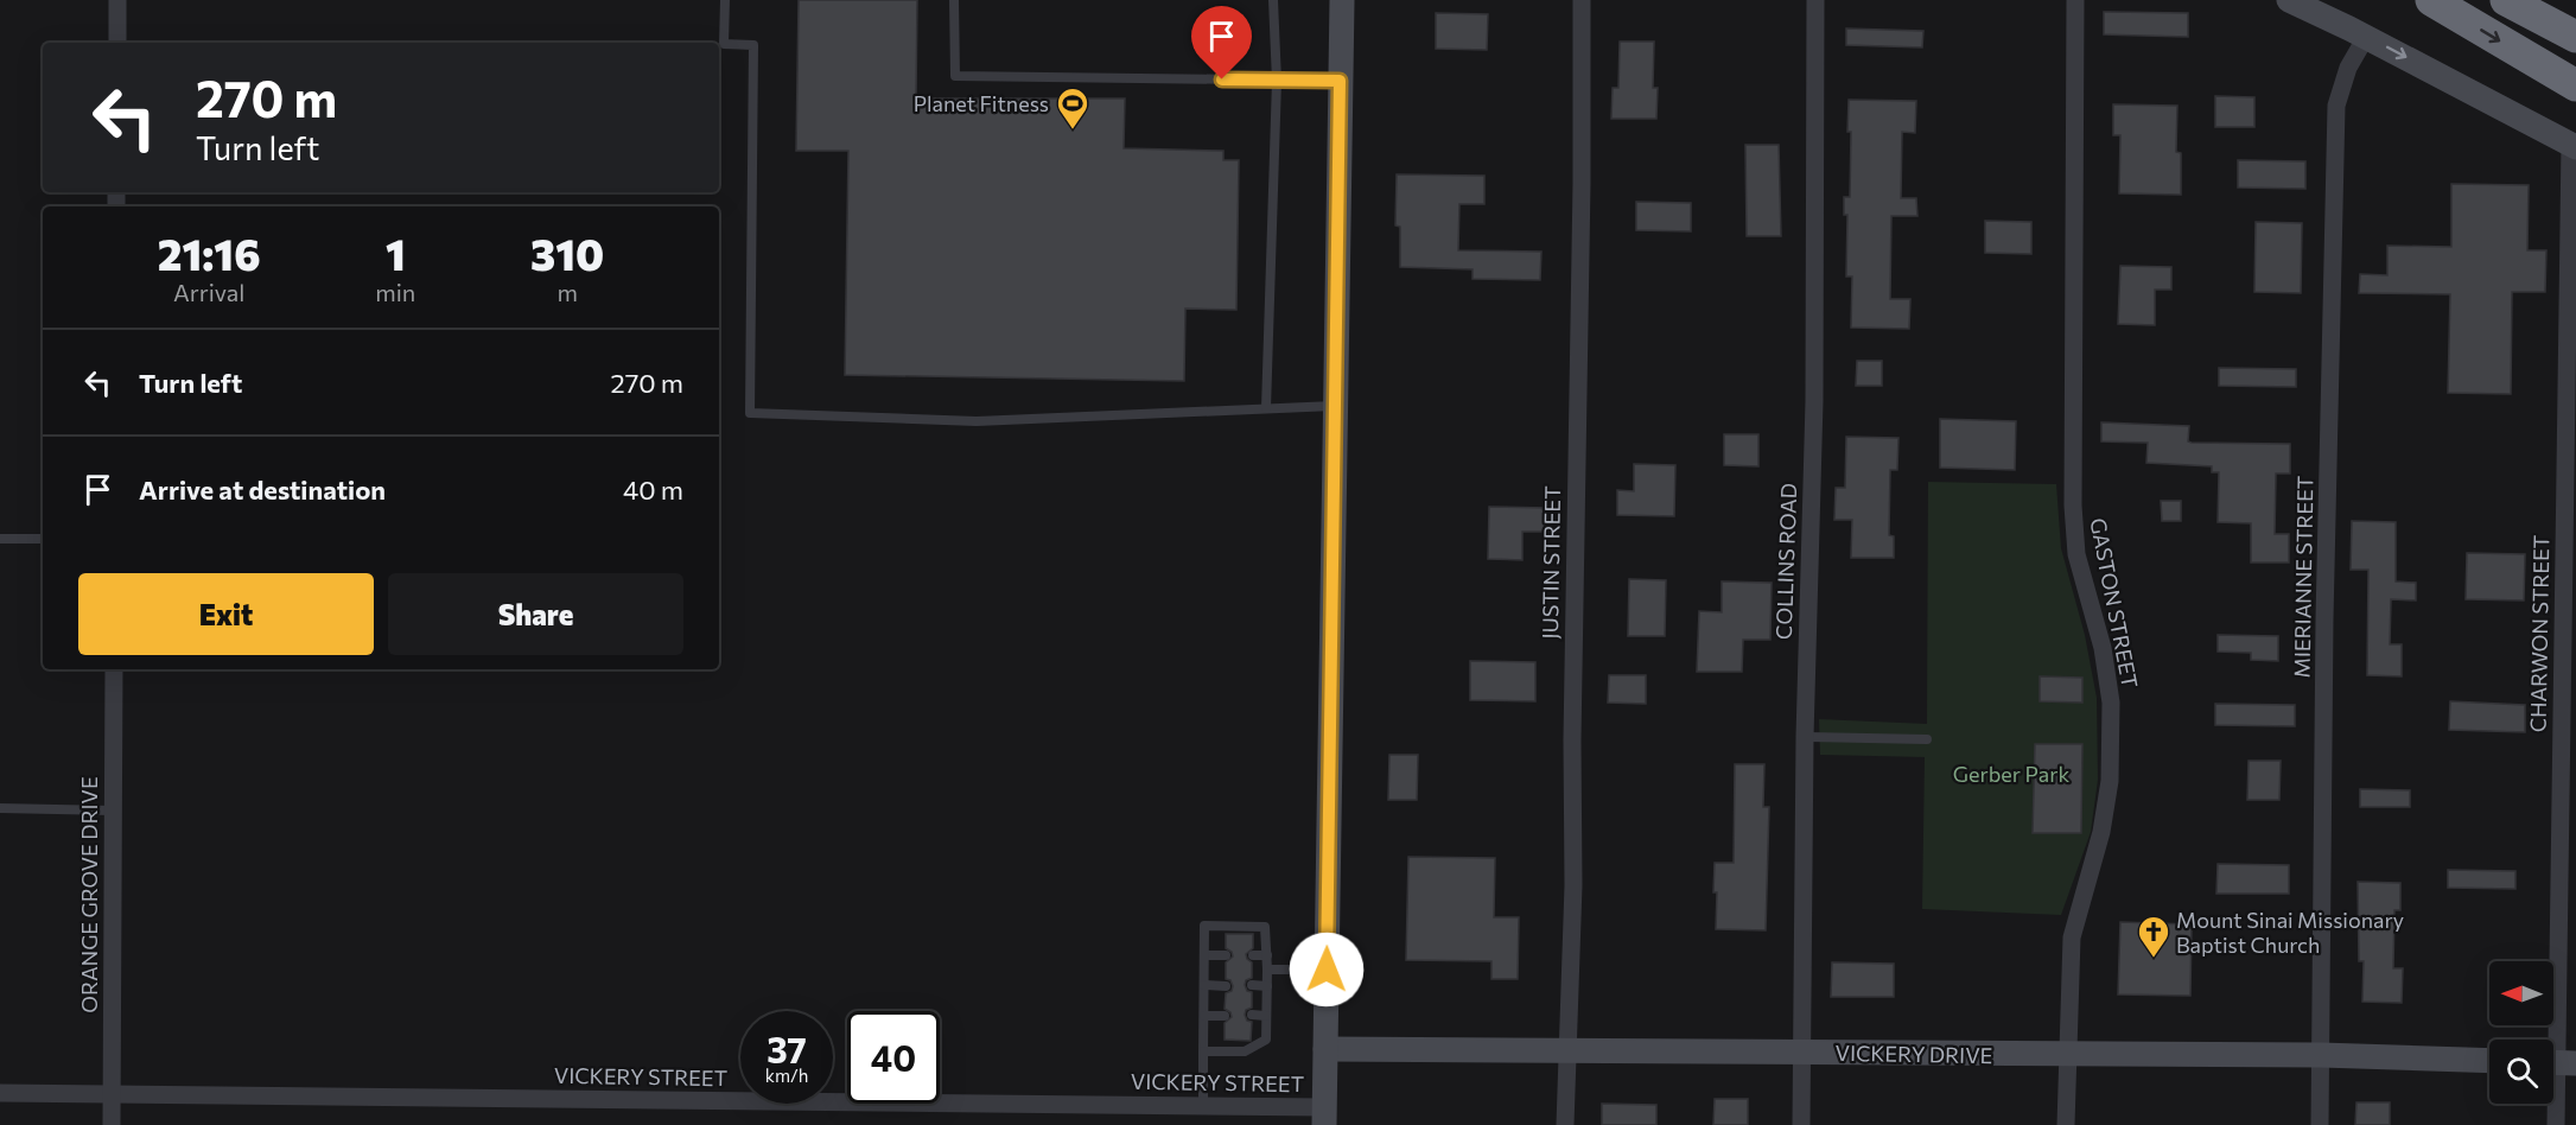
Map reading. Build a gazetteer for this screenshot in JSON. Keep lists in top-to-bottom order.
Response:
{
  "streets": {
    "street": [
      "COLLINS ROAD",
      "JUSTIN STREET",
      "MIERIANNE STREET",
      "GASTON STREET",
      "CHARWON STREET",
      "ORANGE GROVE DRIVE",
      "VICKERY DRIVE",
      "VICKERY STREET"
    ]
  },
  "crossings": [
    ["COLLINS ROAD", "VICKERY DRIVE"],
    ["JUSTIN STREET", "VICKERY DRIVE"],
    ["MIERIANNE STREET", "VICKERY DRIVE"],
    ["GASTON STREET", "VICKERY DRIVE"],
    ["ORANGE GROVE DRIVE", "VICKERY STREET"]
  ],
  "parks": ["Gerber Park"],
  "places": {
    "sports": ["Planet Fitness"],
    "church": ["Mount Sinai Missionary Baptist Church"]
  },
  "north": "left",
  "page": {
    "turn": ["270 m", "Turn left"],
    "eta": [
      "21:16",
      "Arrival",
      "1",
      "min",
      "310",
      "m"
    ],
    "list": [
      {
        "name": "Turn left",
        "value": "270 m"
      },
      {
        "name": "Arrive at destination",
        "value": "40 m"
      }
    ],
    "buttons": ["Exit", "Share"],
    "speed": "37 km/h",
    "limit": "40"
  }
}
